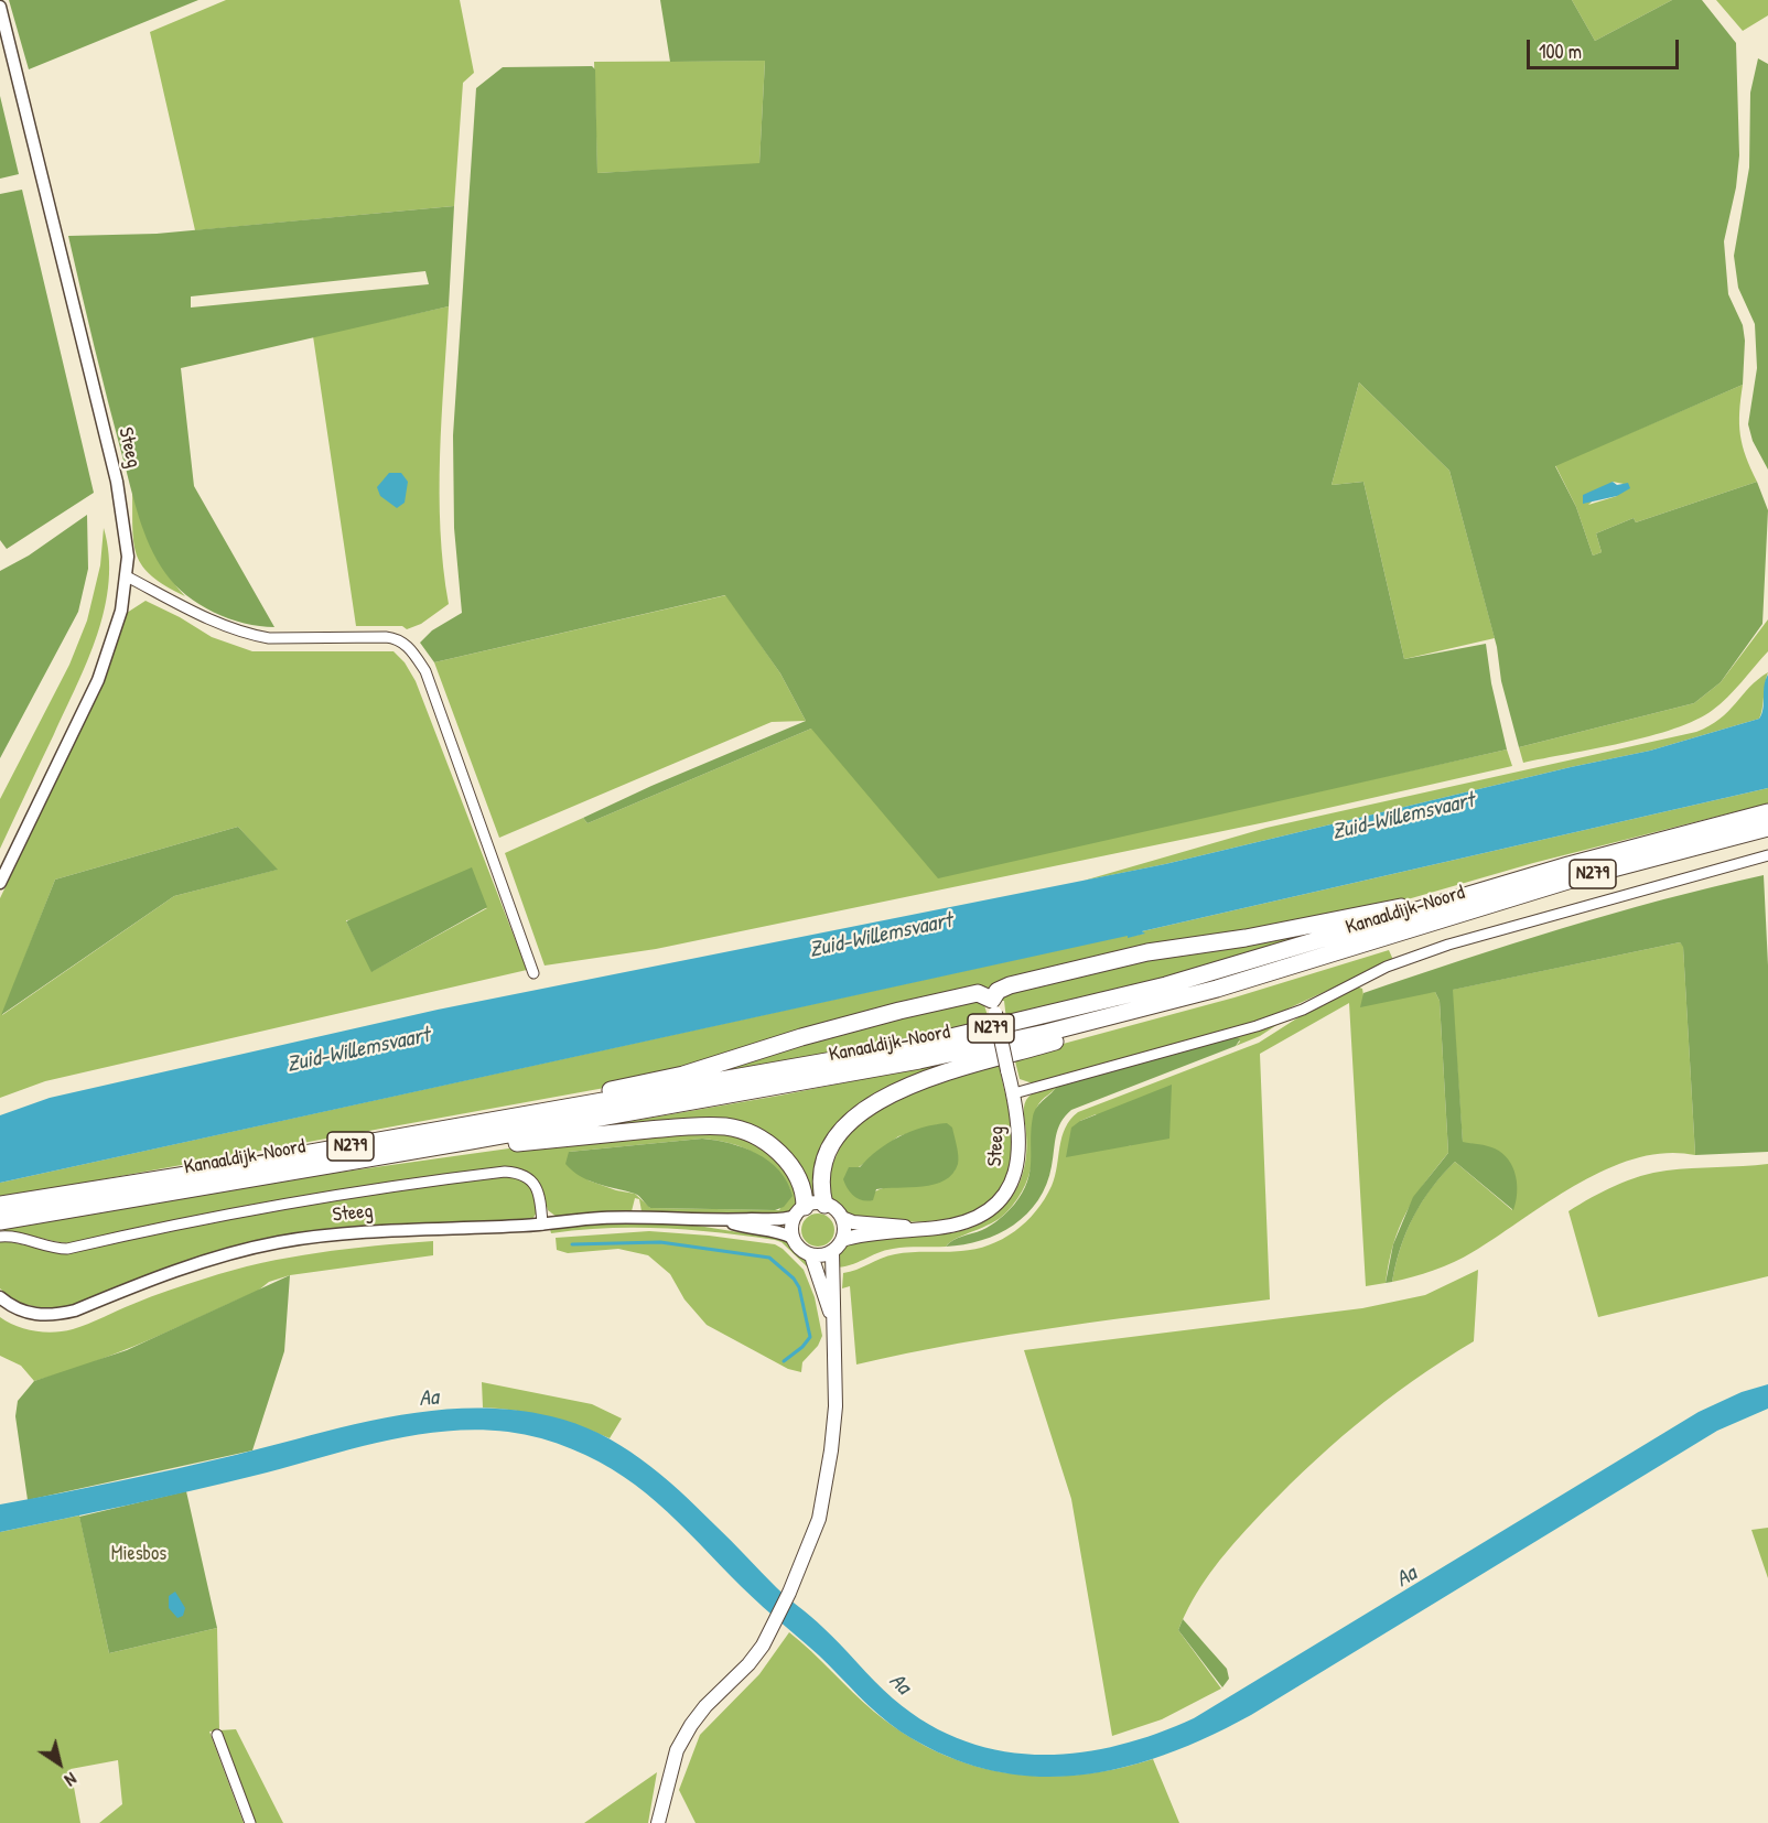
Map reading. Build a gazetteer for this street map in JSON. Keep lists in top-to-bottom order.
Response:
{
  "streets": {
    "highway": ["N279", "Kanaaldijk-Noord"],
    "main road": ["Steeg"]
  },
  "crossings": [
    ["Steeg", "N279"],
    ["N279", "Kanaaldijk-Noord"]
  ],
  "water": ["Zuid-Willemsvaart", "Aa"],
  "parks": ["Miesbos"],
  "scale_bar": "100 m",
  "north": "bottom right"
}
